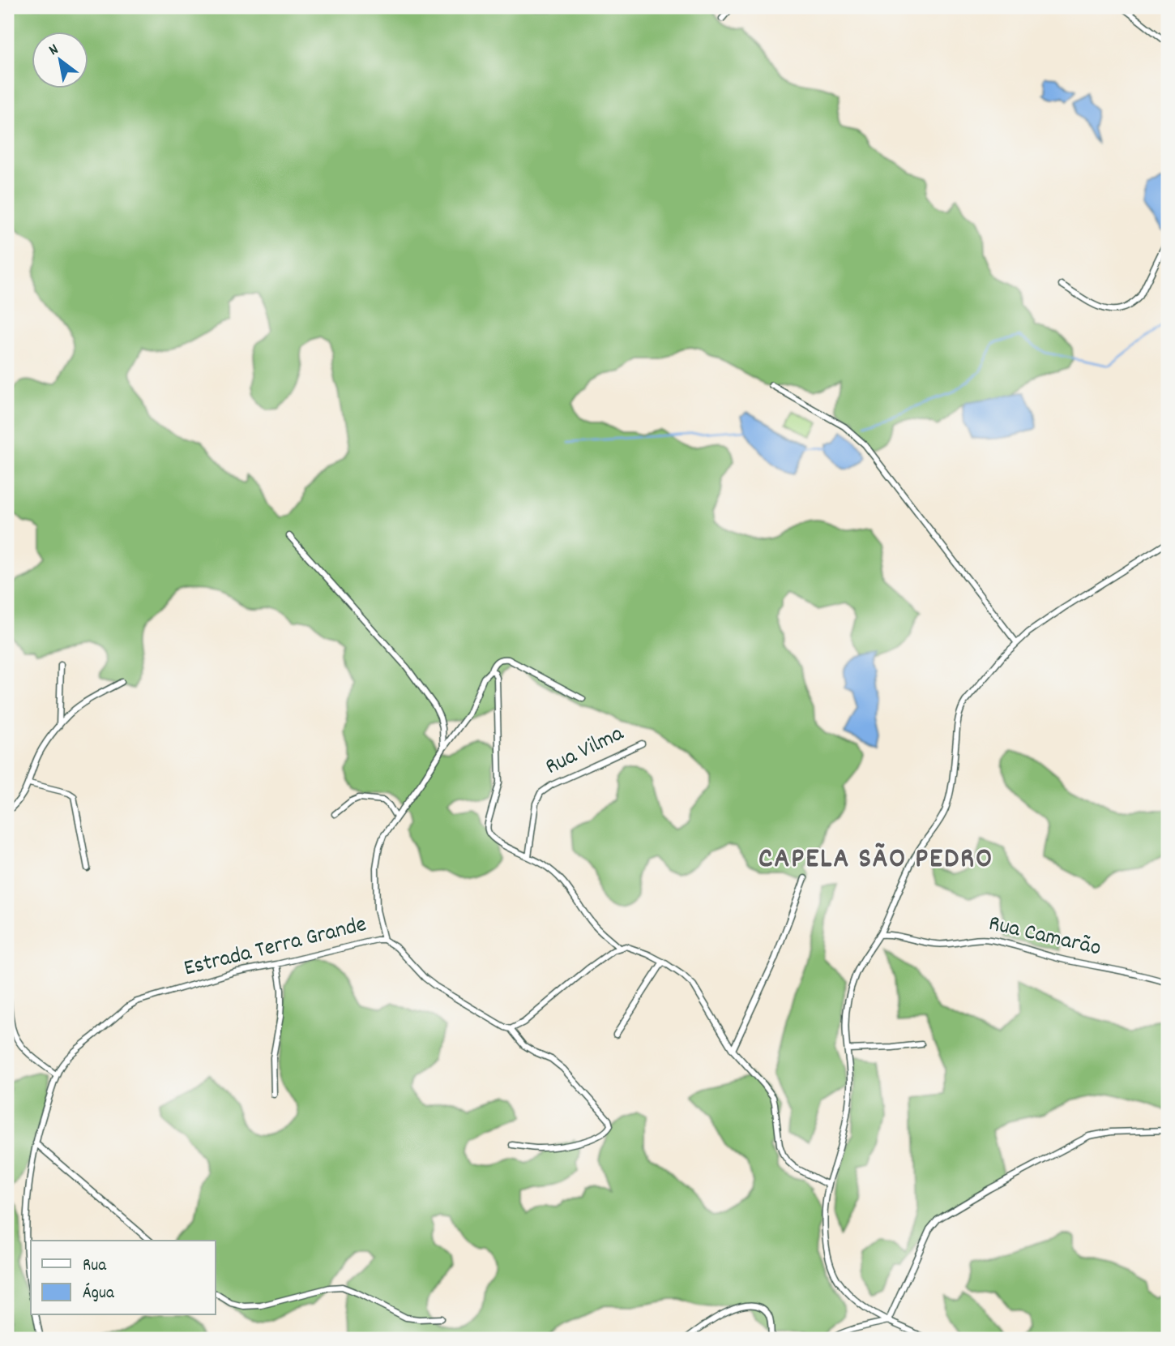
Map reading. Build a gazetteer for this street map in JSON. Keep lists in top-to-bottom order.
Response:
{
  "streets": {
    "street": ["Rua Vilma", "Rua Camarão", "Estrada Terra Grande"]
  },
  "districts": ["CAPELA SÃO PEDRO"],
  "legend": ["Rua", "Água"],
  "north": "top left"
}
